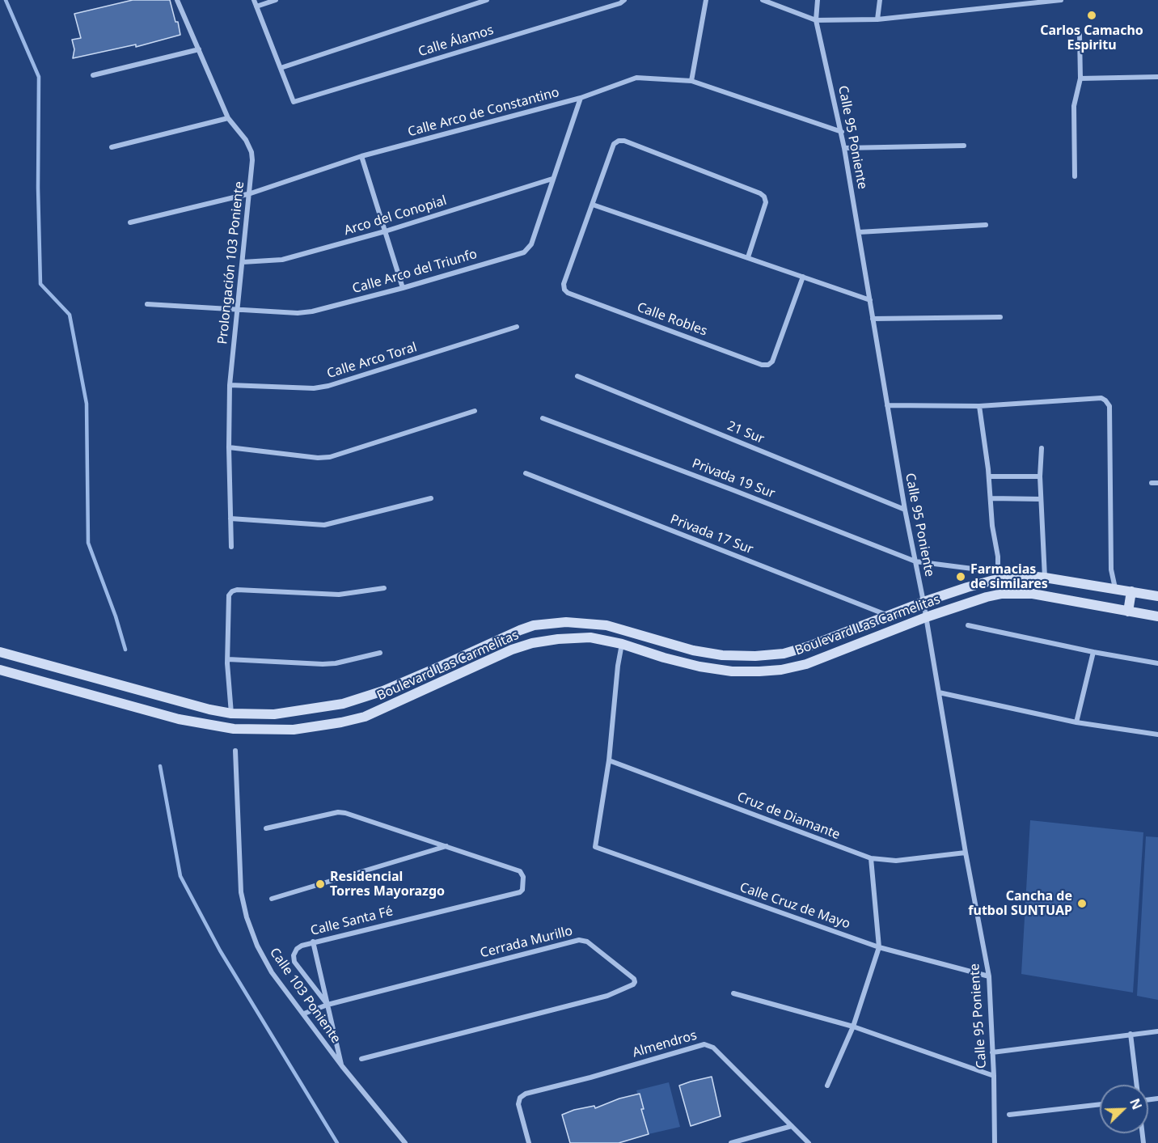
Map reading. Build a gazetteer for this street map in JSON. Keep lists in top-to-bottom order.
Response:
{
  "streets": {
    "main road": ["Boulevard Las Carmelitas"],
    "street": [
      "Calle Álamos",
      "Calle Arco de Constantino",
      "Calle 95 Poniente",
      "Arco del Conopial",
      "Prolongación 103 Poniente",
      "Calle Arco del Triunfo",
      "Calle Robles",
      "Calle Arco Toral",
      "21 Sur",
      "Privada 19 Sur",
      "Privada 17 Sur",
      "Cruz de Diamante",
      "Calle Cruz de Mayo",
      "Calle Santa Fé",
      "Cerrada Murillo",
      "Calle 103 Poniente",
      "Almendros"
    ]
  },
  "crossings": [
    ["Calle Arco de Constantino", "Calle 95 Poniente"],
    ["Calle Arco de Constantino", "Prolongación 103 Poniente"],
    ["Calle Arco de Constantino", "Calle Arco del Triunfo"],
    ["Calle 95 Poniente", "21 Sur"],
    ["Calle 95 Poniente", "Privada 19 Sur"],
    ["Calle 95 Poniente", "Boulevard Las Carmelitas"],
    ["Calle 95 Poniente", "Cruz de Diamante"],
    ["Calle 95 Poniente", "Calle Cruz de Mayo"],
    ["Arco del Conopial", "Prolongación 103 Poniente"],
    ["Arco del Conopial", "Calle Arco del Triunfo"],
    ["Prolongación 103 Poniente", "Calle Arco del Triunfo"],
    ["Prolongación 103 Poniente", "Calle Arco Toral"],
    ["Privada 19 Sur", "Boulevard Las Carmelitas"],
    ["Privada 17 Sur", "Boulevard Las Carmelitas"],
    ["Cruz de Diamante", "Calle Cruz de Mayo"],
    ["Calle Santa Fé", "Cerrada Murillo"],
    ["Cerrada Murillo", "Calle 103 Poniente"]
  ],
  "places": [
    "Carlos Camacho Espiritu",
    "Farmacias de similares",
    "Residencial Torres Mayorazgo",
    "Cancha de futbol SUNTUAP"
  ],
  "north": "top right"
}
